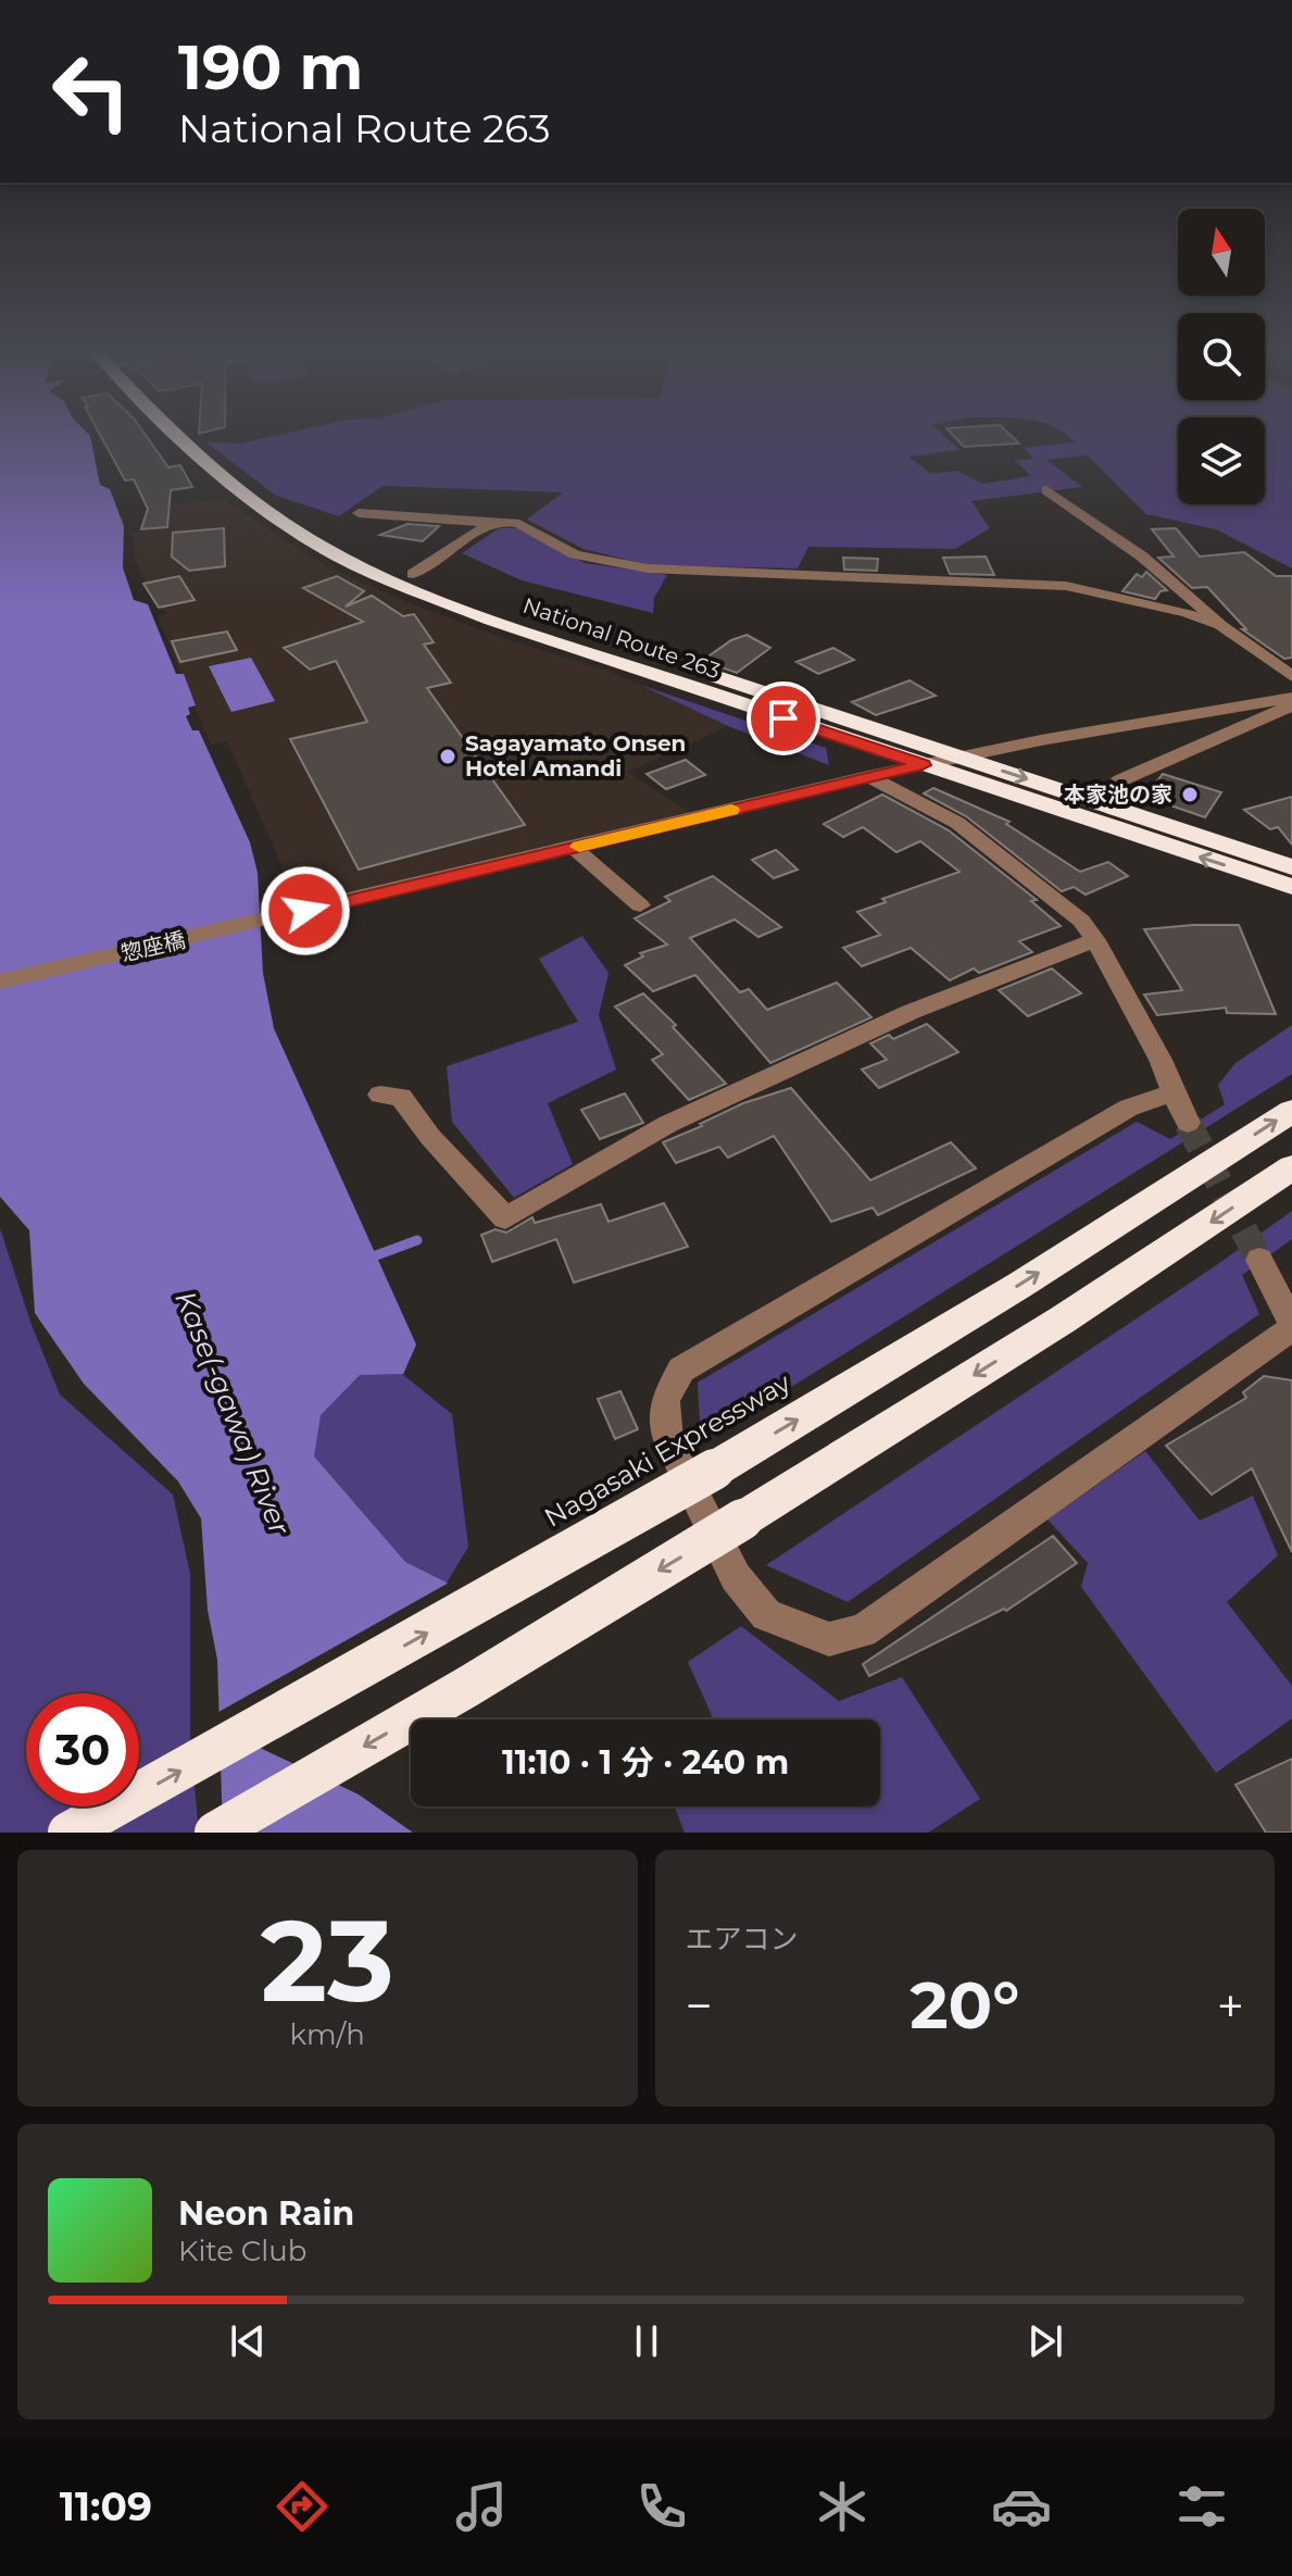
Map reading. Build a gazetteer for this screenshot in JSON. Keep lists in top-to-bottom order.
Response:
{
  "streets": {
    "highway": ["National Route 263", "Nagasaki Expressway"],
    "street": ["惣座橋"]
  },
  "crossings": [
    ["National Route 263", "惣座橋"]
  ],
  "water": ["Kase(-gawa) River"],
  "places": ["Sagayamato Onsen Hotel Amandi", "本家池の家"],
  "north": "top",
  "page": {
    "turn": ["190 m", "National Route 263"],
    "limit": "30",
    "trip": "11:10 · 1 分 · 240 m",
    "tile": [
      ["23", "km/h"],
      "エアコン"
    ],
    "heat": ["−", "20°", "+"],
    "song": ["Neon Rain", "Kite Club"],
    "tabs": "11:09"
  }
}
